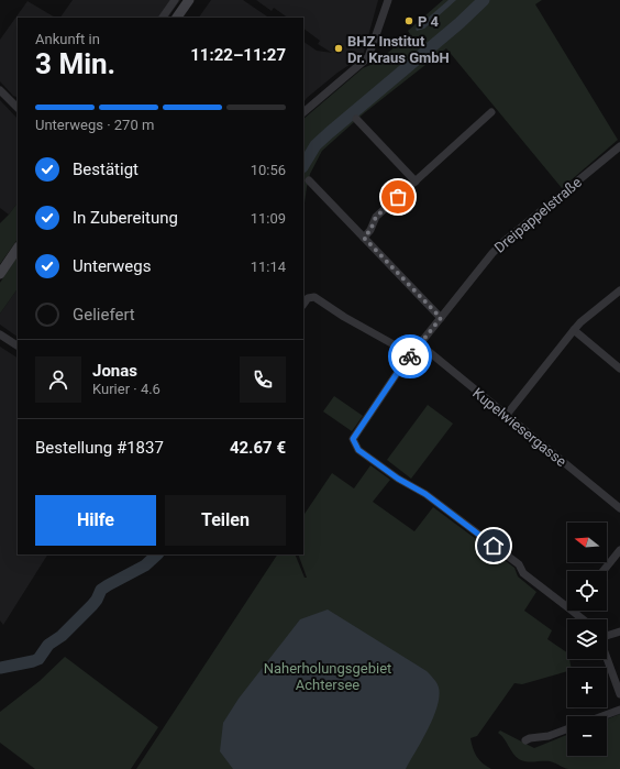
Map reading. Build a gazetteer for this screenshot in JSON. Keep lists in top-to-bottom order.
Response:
{
  "streets": {
    "street": ["Dreipappelstraße", "Kupelwiesergasse"]
  },
  "crossings": [
    ["Dreipappelstraße", "Kupelwiesergasse"]
  ],
  "parks": ["Naherholungsgebiet Achtersee"],
  "places": ["P 4", "BHZ Institut Dr. Kraus GmbH"],
  "north": "left",
  "page": {
    "heading": ["3 Min.", "Ankunft in", "11:22–11:27"],
    "panel": [
      "Jonas",
      "Kurier · 4.6",
      "Bestellung #1837",
      "42.67 €"
    ],
    "bar": "Unterwegs · 270 m",
    "list": [
      ["Bestätigt", "10:56"],
      ["In Zubereitung", "11:09"],
      ["Unterwegs", "11:14"],
      "Geliefert"
    ],
    "buttons": ["Hilfe", "Teilen"],
    "map_buttons": ["+", "−"]
  }
}
